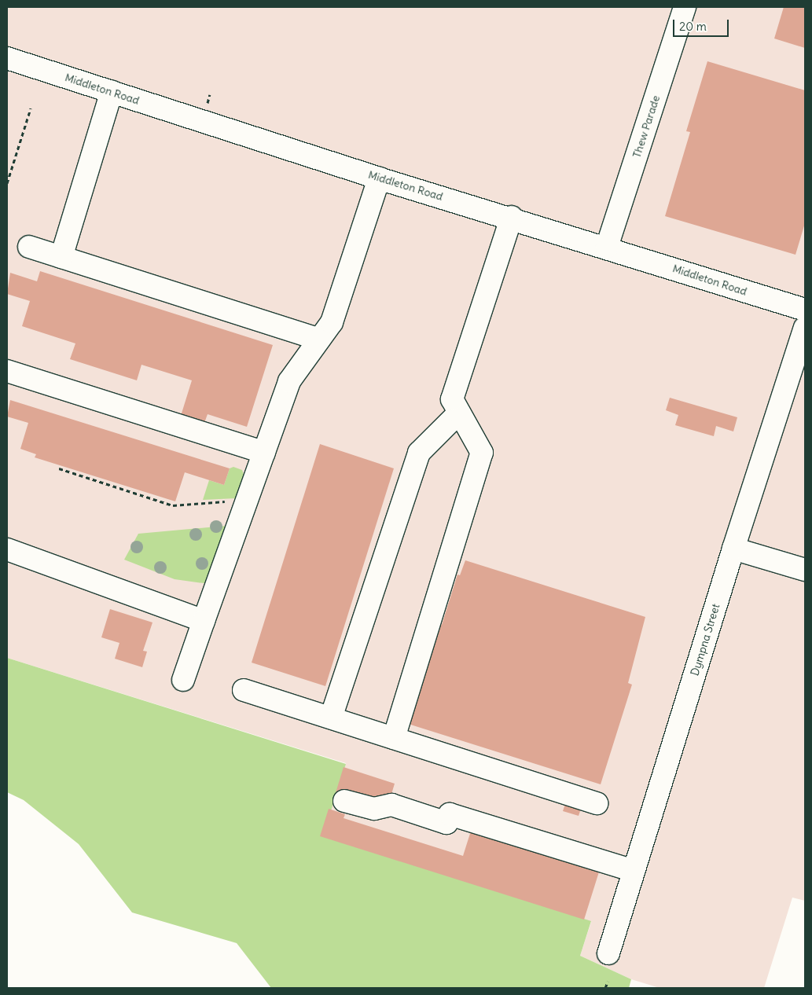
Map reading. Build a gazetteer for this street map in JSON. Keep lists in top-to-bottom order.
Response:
{
  "streets": {
    "street": ["Middleton Road", "Thew Parade", "Dympna Street"]
  },
  "crossings": [
    ["Middleton Road", "Thew Parade"]
  ],
  "scale_bar": "20 m"
}
